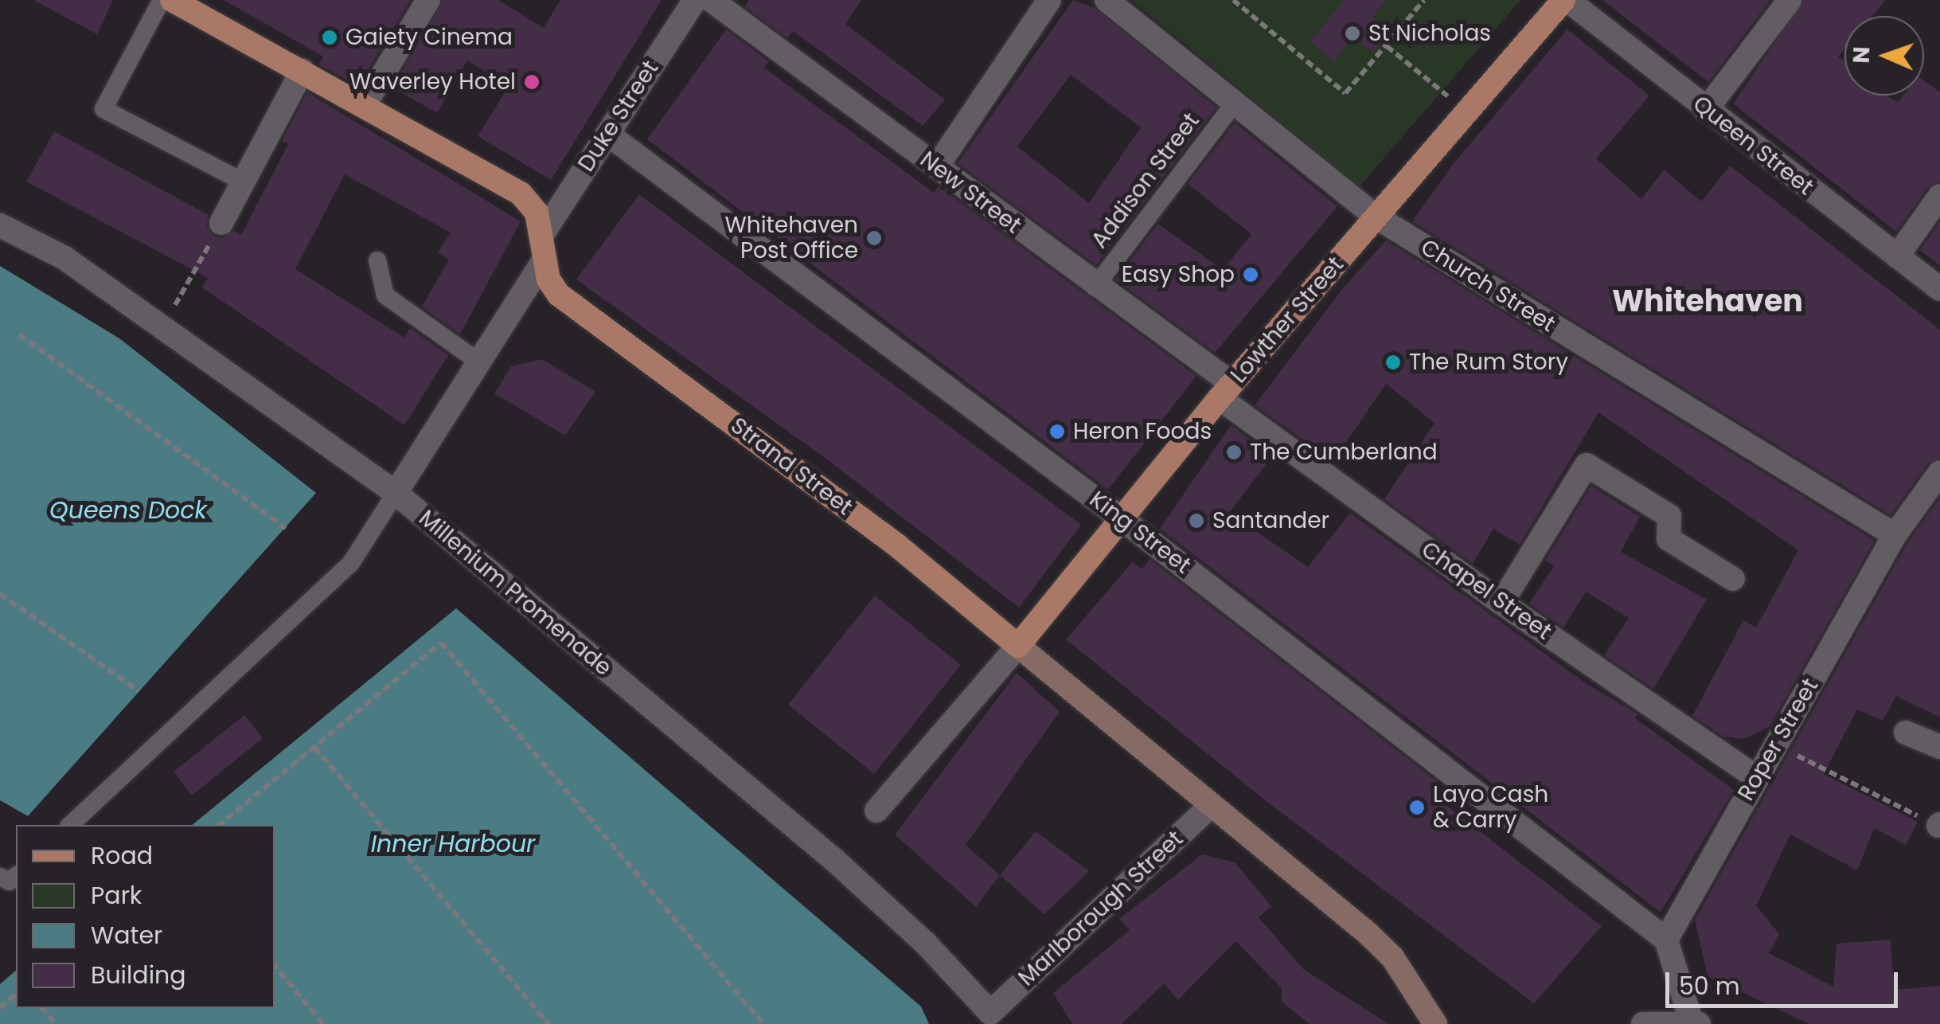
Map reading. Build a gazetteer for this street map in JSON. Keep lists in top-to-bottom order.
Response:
{
  "streets": {
    "main road": ["Lowther Street", "Strand Street"],
    "street": [
      "Duke Street",
      "Queen Street",
      "New Street",
      "Church Street",
      "King Street",
      "Chapel Street",
      "Millenium Promenade",
      "Roper Street",
      "Marlborough Street"
    ],
    "lane": ["Addison Street"]
  },
  "crossings": [
    ["Duke Street", "King Street"],
    ["Queen Street", "Lowther Street"],
    ["Addison Street", "New Street"],
    ["Addison Street", "Church Street"],
    ["New Street", "Lowther Street"],
    ["New Street", "Chapel Street"],
    ["Church Street", "Lowther Street"],
    ["Church Street", "Roper Street"],
    ["Lowther Street", "Strand Street"],
    ["Lowther Street", "King Street"],
    ["Lowther Street", "Chapel Street"],
    ["King Street", "Roper Street"],
    ["Chapel Street", "Roper Street"],
    ["Millenium Promenade", "Marlborough Street"]
  ],
  "districts": ["Whitehaven"],
  "water": ["Queens Dock", "Inner Harbour"],
  "places": [
    "St Nicholas",
    "Gaiety Cinema",
    "Waverley Hotel",
    "Whitehaven Post Office",
    "Easy Shop",
    "The Rum Story",
    "Heron Foods",
    "The Cumberland",
    "Santander",
    "Layo Cash & Carry"
  ],
  "legend": [
    "Road",
    "Park",
    "Water",
    "Building"
  ],
  "scale_bar": "50 m",
  "north": "left"
}
